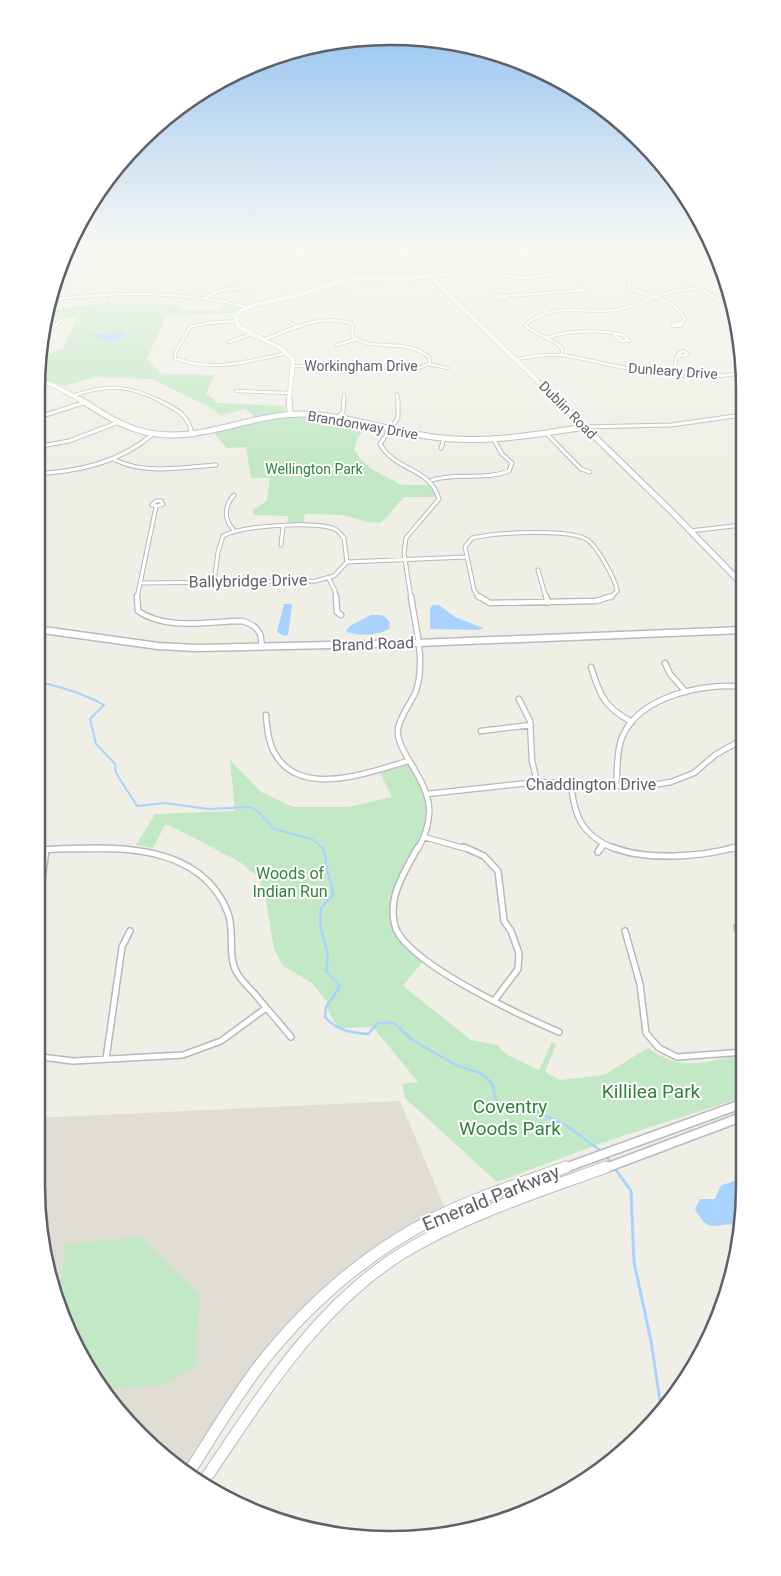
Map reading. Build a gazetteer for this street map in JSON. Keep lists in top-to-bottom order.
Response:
{
  "streets": {
    "main road": [
      "Dublin Road",
      "Brandonway Drive",
      "Brand Road",
      "Emerald Parkway"
    ],
    "street": [
      "Workingham Drive",
      "Dunleary Drive",
      "Ballybridge Drive",
      "Chaddington Drive"
    ]
  },
  "crossings": [
    ["Dunleary Drive", "Dublin Road"],
    ["Dublin Road", "Brandonway Drive"]
  ],
  "parks": [
    "Wellington Park",
    "Woods of Indian Run",
    "Killilea Park",
    "Coventry Woods Park"
  ]
}
